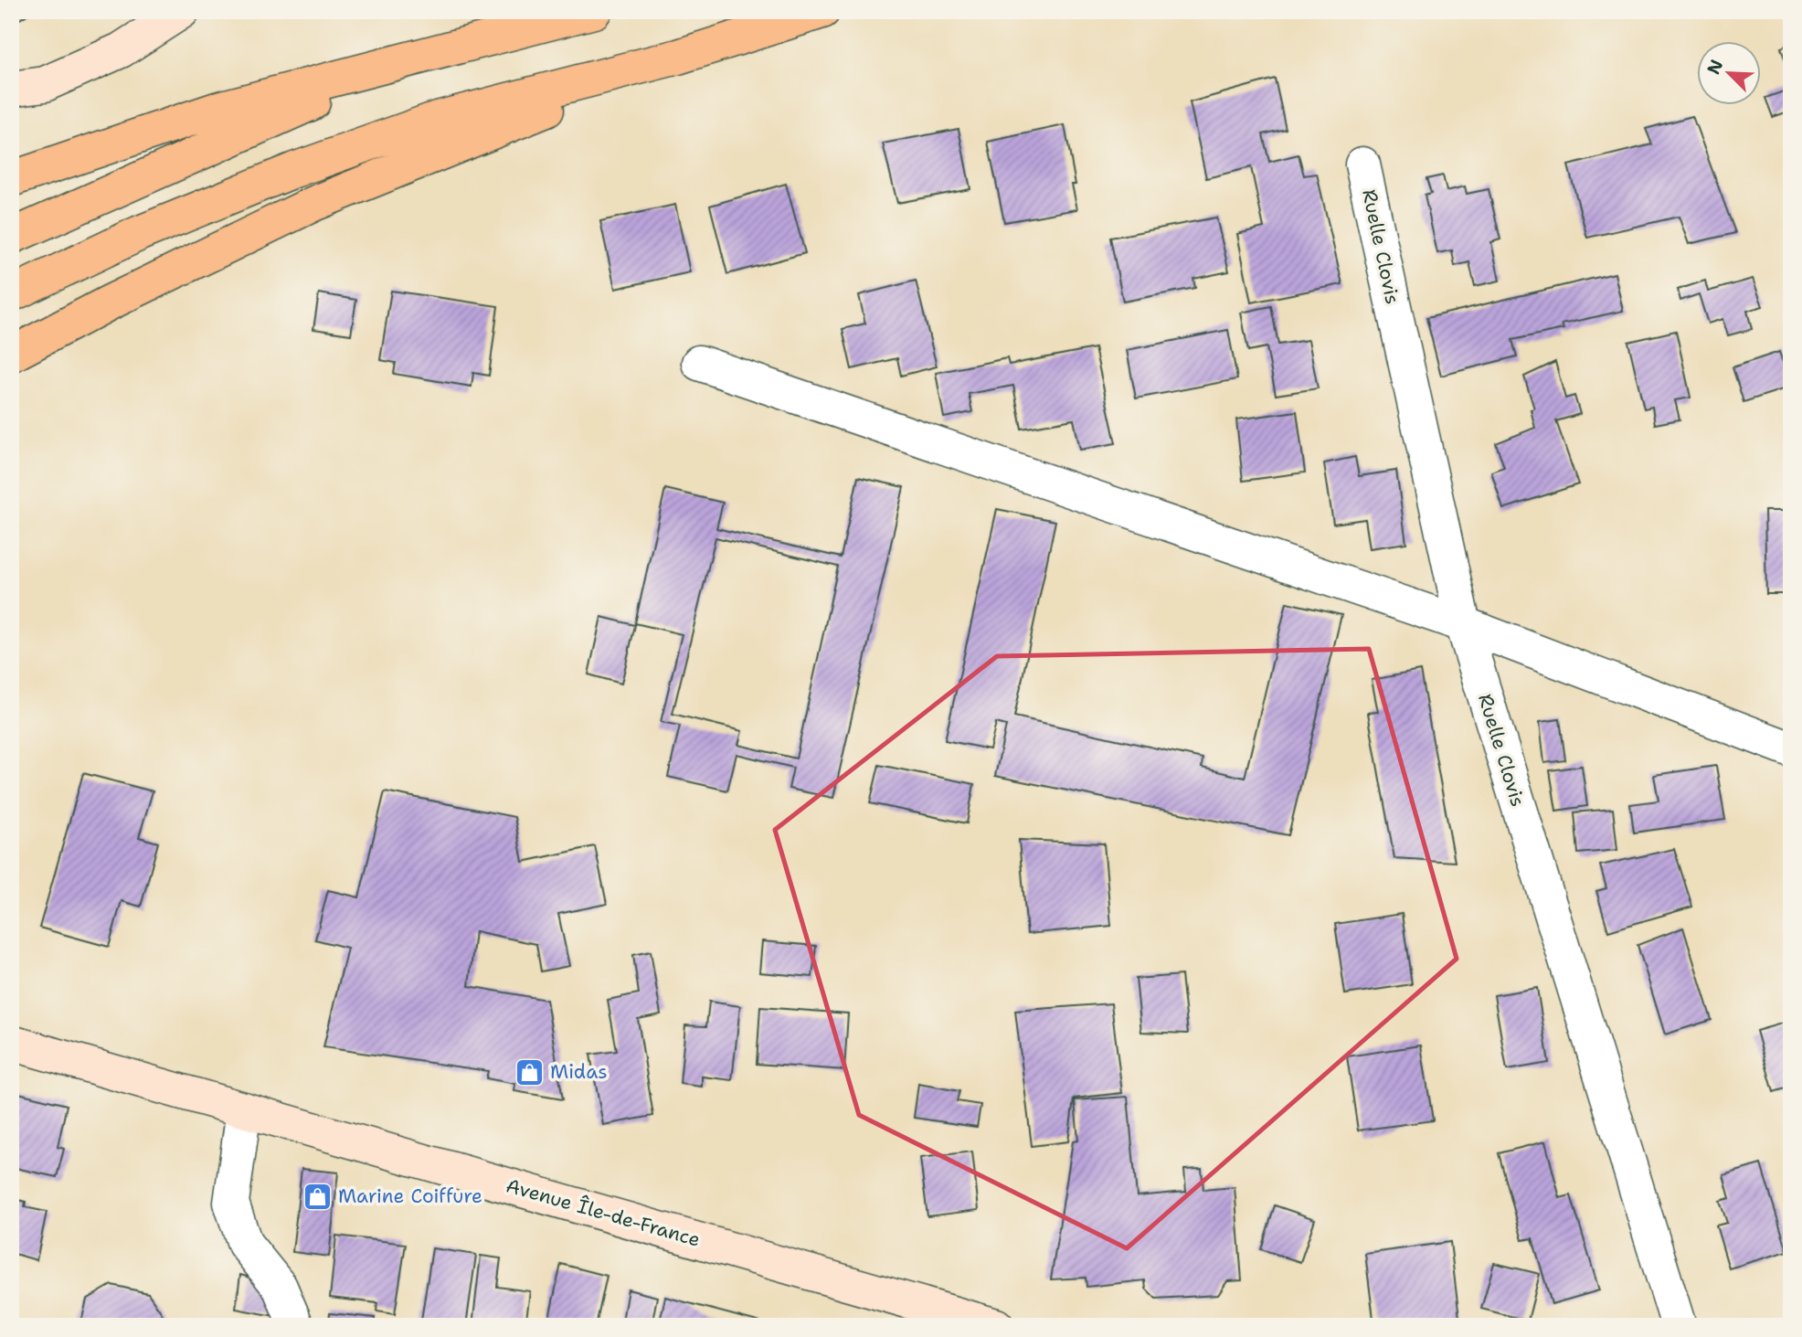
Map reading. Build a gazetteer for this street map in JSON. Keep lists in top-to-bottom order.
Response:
{
  "streets": {
    "street": ["Ruelle Clovis", "Avenue Île-de-France"]
  },
  "places": {
    "shop": ["Midas", "Marine Coiffure"]
  },
  "north": "top left"
}
